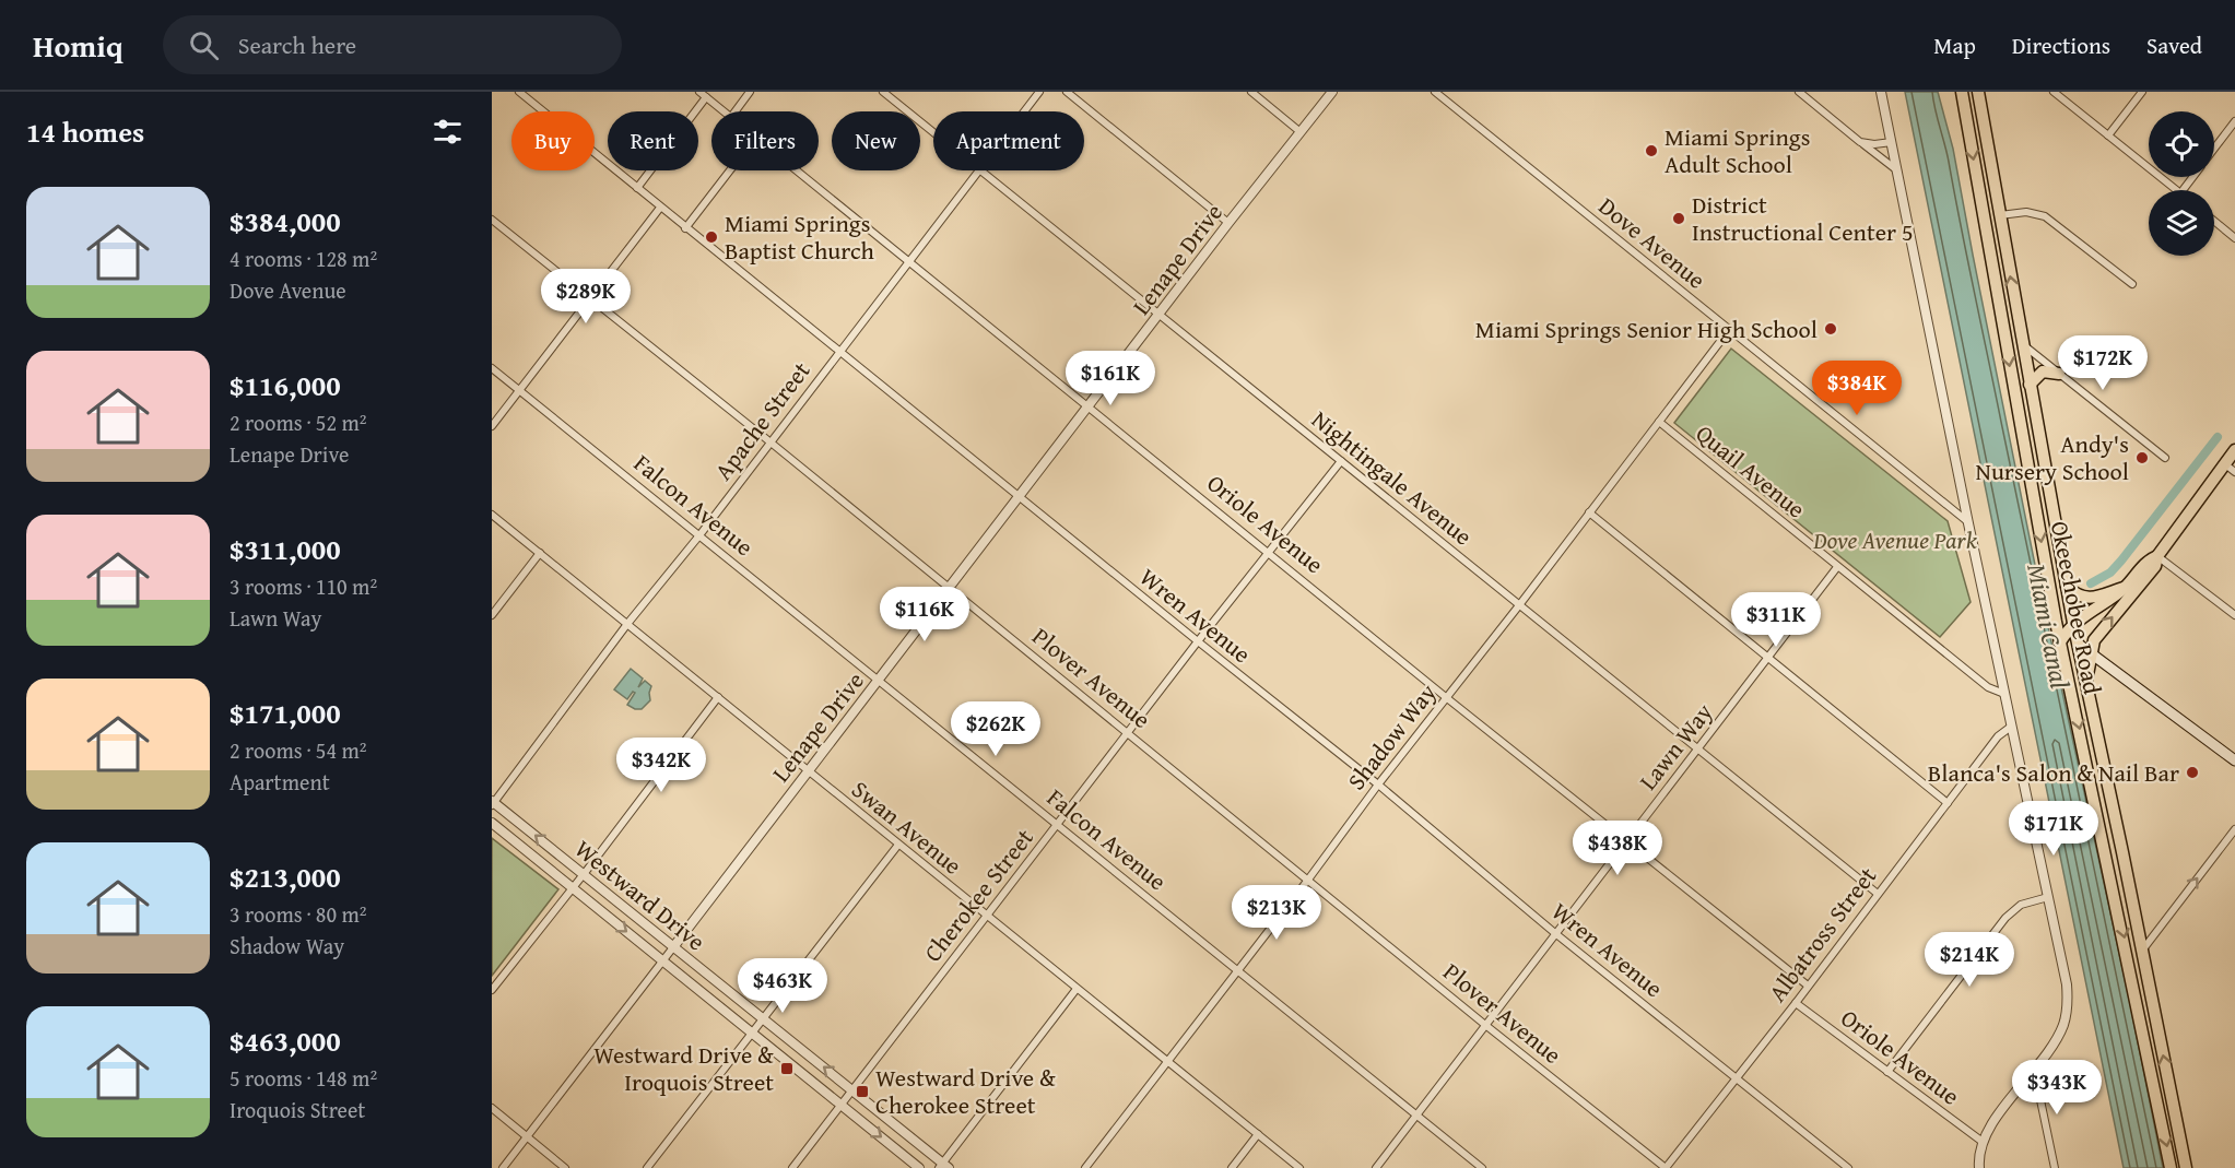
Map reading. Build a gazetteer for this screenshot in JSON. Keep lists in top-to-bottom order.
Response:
{
  "streets": {
    "main road": ["Okeechobee Road"],
    "street": [
      "Dove Avenue",
      "Lenape Drive",
      "Apache Street",
      "Quail Avenue",
      "Nightingale Avenue",
      "Falcon Avenue",
      "Oriole Avenue",
      "Wren Avenue",
      "Plover Avenue",
      "Shadow Way",
      "Lawn Way",
      "Swan Avenue",
      "Westward Drive",
      "Cherokee Street",
      "Albatross Street"
    ]
  },
  "crossings": [
    ["Dove Avenue", "Shadow Way"],
    ["Lenape Drive", "Nightingale Avenue"],
    ["Lenape Drive", "Falcon Avenue"],
    ["Lenape Drive", "Oriole Avenue"],
    ["Lenape Drive", "Wren Avenue"],
    ["Lenape Drive", "Plover Avenue"],
    ["Lenape Drive", "Swan Avenue"],
    ["Lenape Drive", "Westward Drive"],
    ["Apache Street", "Falcon Avenue"],
    ["Apache Street", "Oriole Avenue"],
    ["Apache Street", "Wren Avenue"],
    ["Apache Street", "Plover Avenue"],
    ["Apache Street", "Swan Avenue"],
    ["Apache Street", "Westward Drive"],
    ["Quail Avenue", "Shadow Way"],
    ["Quail Avenue", "Lawn Way"],
    ["Nightingale Avenue", "Shadow Way"],
    ["Nightingale Avenue", "Lawn Way"],
    ["Nightingale Avenue", "Cherokee Street"],
    ["Nightingale Avenue", "Albatross Street"],
    ["Falcon Avenue", "Shadow Way"],
    ["Falcon Avenue", "Lawn Way"],
    ["Falcon Avenue", "Cherokee Street"],
    ["Oriole Avenue", "Shadow Way"],
    ["Oriole Avenue", "Lawn Way"],
    ["Oriole Avenue", "Cherokee Street"],
    ["Oriole Avenue", "Albatross Street"],
    ["Wren Avenue", "Shadow Way"],
    ["Wren Avenue", "Lawn Way"],
    ["Wren Avenue", "Cherokee Street"],
    ["Wren Avenue", "Albatross Street"],
    ["Plover Avenue", "Shadow Way"],
    ["Plover Avenue", "Lawn Way"],
    ["Plover Avenue", "Cherokee Street"],
    ["Plover Avenue", "Albatross Street"],
    ["Shadow Way", "Swan Avenue"],
    ["Swan Avenue", "Cherokee Street"],
    ["Westward Drive", "Cherokee Street"]
  ],
  "water": ["Miami Canal"],
  "parks": ["Dove Avenue Park"],
  "places": {
    "other": [
      "Miami Springs Adult School",
      "District Instructional Center 5",
      "Miami Springs Baptist Church",
      "Miami Springs Senior High School",
      "Andy's Nursery School",
      "Blanca's Salon & Nail Bar"
    ],
    "transit": ["Westward Drive & Iroquois Street", "Westward Drive & Cherokee Street"]
  },
  "page": {
    "header": "Homiq",
    "search": "Search here",
    "nav": ["Map", "Directions", "Saved"],
    "heading": "14 homes",
    "chip": [
      "Buy",
      "Rent",
      "Filters",
      "New",
      "Apartment"
    ],
    "list": [
      {
        "name": "$384,000",
        "note": "4 rooms · 128 m² · Dove Avenue"
      },
      {
        "name": "$116,000",
        "note": "2 rooms · 52 m² · Lenape Drive"
      },
      {
        "name": "$311,000",
        "note": "3 rooms · 110 m² · Lawn Way"
      },
      {
        "name": "$171,000",
        "note": "2 rooms · 54 m² · Apartment"
      },
      {
        "name": "$213,000",
        "note": "3 rooms · 80 m² · Shadow Way"
      },
      {
        "name": "$463,000",
        "note": "5 rooms · 148 m² · Iroquois Street"
      }
    ],
    "price": [
      "$289K",
      "$172K",
      "$161K",
      "$384K",
      "$116K",
      "$311K",
      "$262K",
      "$342K",
      "$171K",
      "$438K",
      "$213K",
      "$214K",
      "$463K",
      "$343K"
    ]
  }
}
